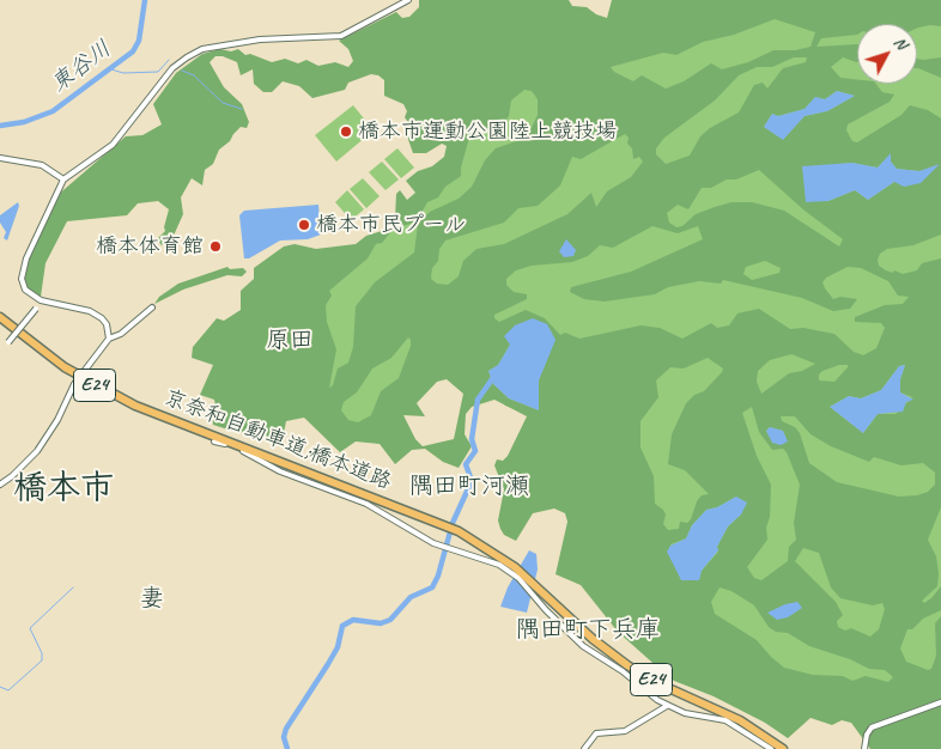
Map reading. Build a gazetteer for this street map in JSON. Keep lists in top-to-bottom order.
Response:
{
  "streets": {
    "highway": ["E24", "京奈和自動車道;橋本道路"]
  },
  "districts": [
    "原田",
    "隅田町河瀬",
    "橋本市",
    "妻",
    "隅田町下兵庫"
  ],
  "water": ["東谷川"],
  "places": ["橋本市運動公園陸上競技場", "橋本市民プール", "橋本体育館"],
  "north": "top right"
}
